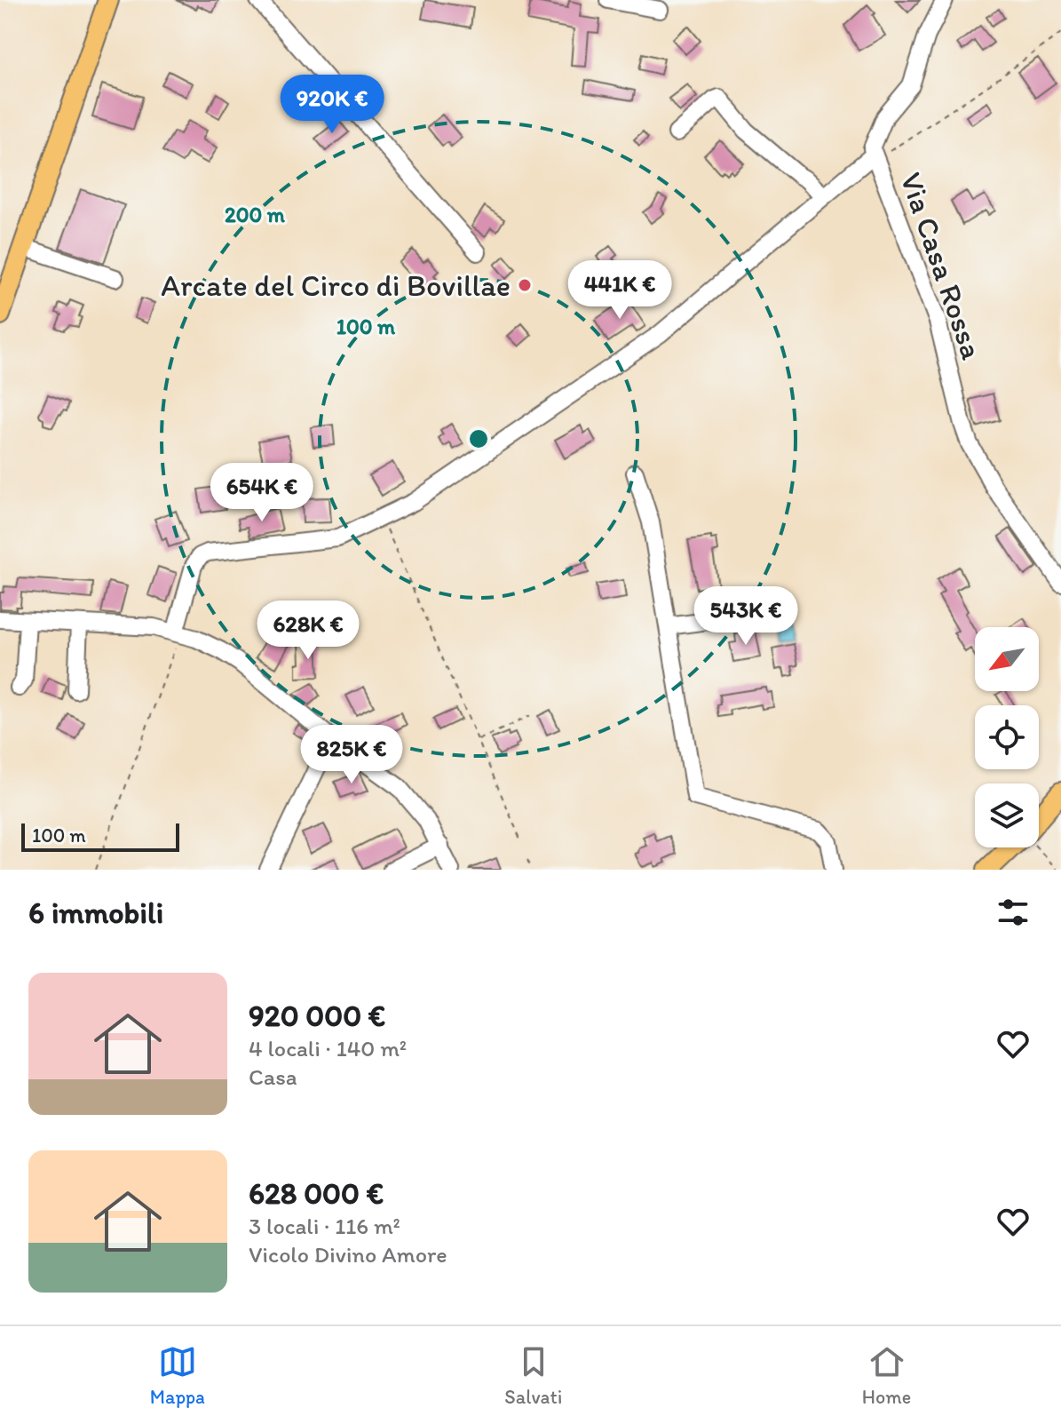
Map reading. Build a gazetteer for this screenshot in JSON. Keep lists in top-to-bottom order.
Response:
{
  "streets": {
    "street": ["Via Casa Rossa"]
  },
  "places": ["Arcate del Circo di Bovillae"],
  "scale_bar": "100 m",
  "north": "bottom left",
  "page": {
    "price": [
      "920K €",
      "441K €",
      "654K €",
      "543K €",
      "628K €",
      "825K €"
    ],
    "scale": "100 m",
    "heading": "6 immobili",
    "list": [
      {
        "name": "920 000 €",
        "note": "4 locali · 140 m² · Casa"
      },
      {
        "name": "628 000 €",
        "note": "3 locali · 116 m² · Vicolo Divino Amore"
      }
    ],
    "tabs": ["Mappa", "Salvati", "Home"]
  },
  "rings": ["200 m", "100 m"]
}
